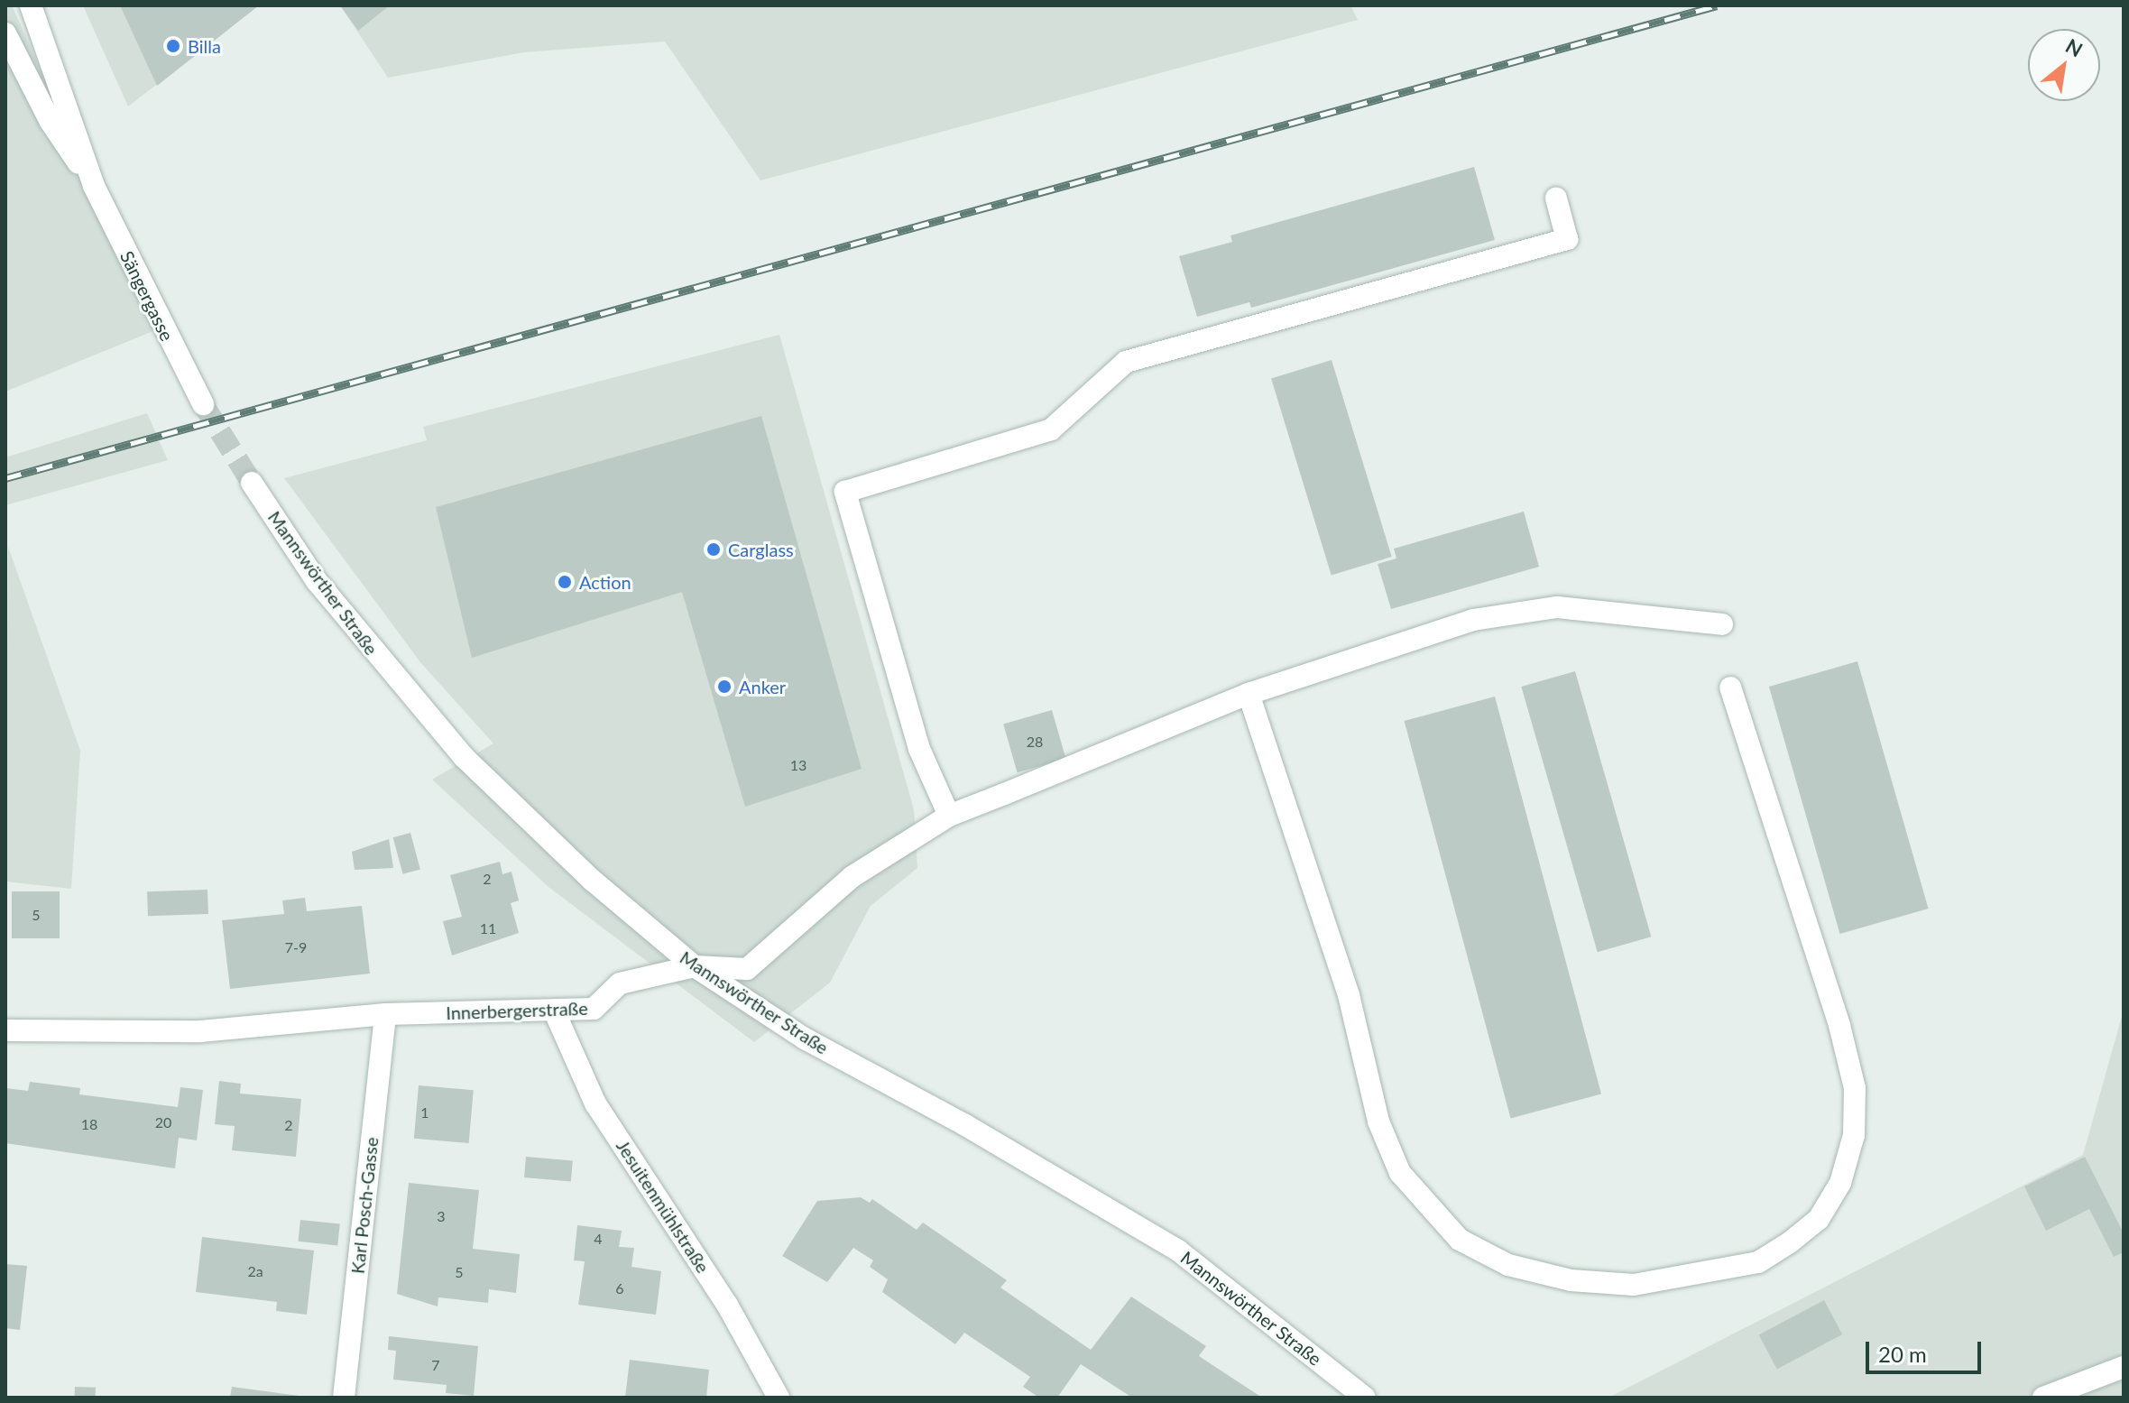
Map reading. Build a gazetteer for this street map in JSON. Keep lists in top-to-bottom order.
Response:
{
  "streets": {
    "main road": [
      "Sängergasse",
      "Mannswörther Straße",
      "Innerbergerstraße",
      "Karl Posch-Gasse",
      "Jesuitenmühlstraße"
    ]
  },
  "crossings": [
    ["Mannswörther Straße", "Innerbergerstraße"],
    ["Innerbergerstraße", "Karl Posch-Gasse"],
    ["Innerbergerstraße", "Jesuitenmühlstraße"]
  ],
  "places": [
    "Billa",
    "Carglass",
    "Action",
    "Anker"
  ],
  "house_numbers": [
    "28",
    "13",
    "2",
    "5",
    "11",
    "7-9",
    "1",
    "20",
    "18",
    "2",
    "3",
    "4",
    "2a",
    "5",
    "6",
    "7"
  ],
  "scale_bar": "20 m",
  "north": "top right"
}
